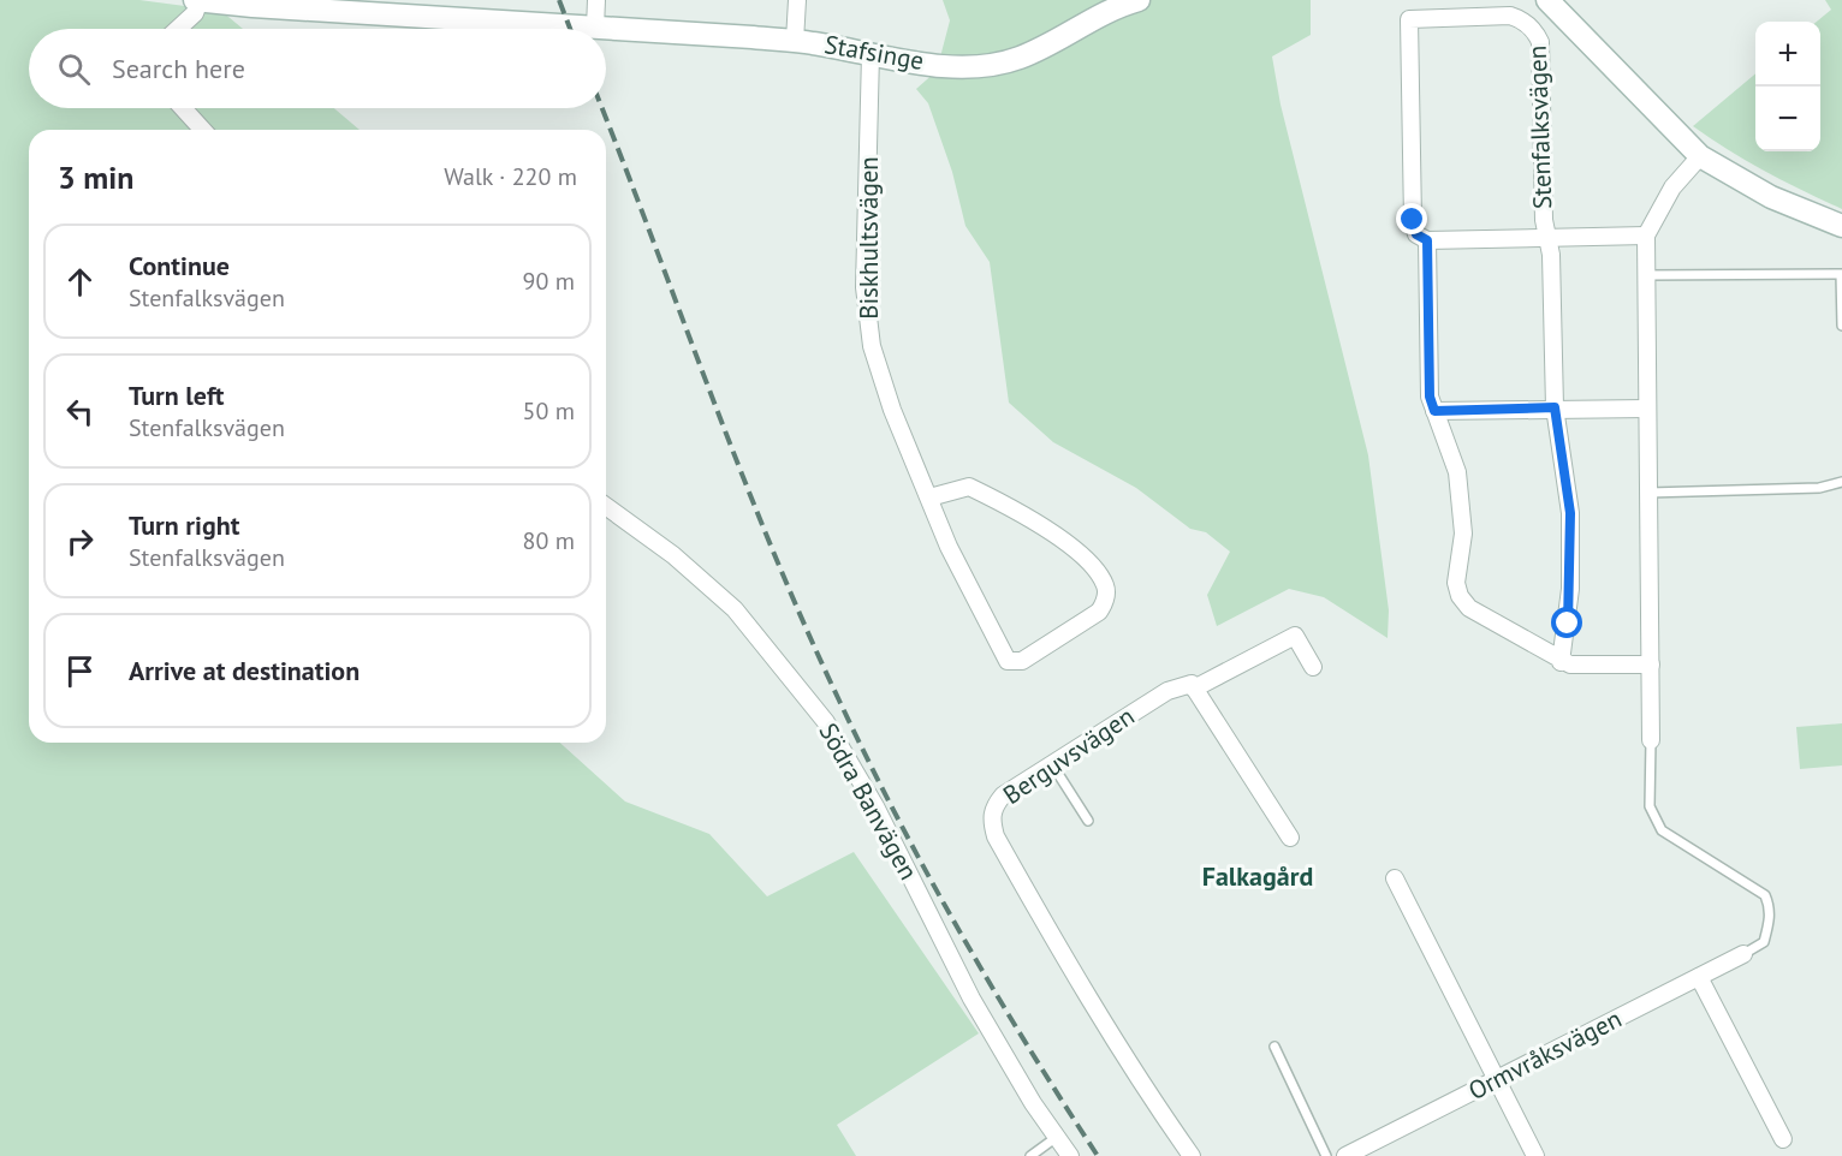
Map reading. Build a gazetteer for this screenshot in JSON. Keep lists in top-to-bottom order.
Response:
{
  "streets": {
    "street": [
      "Stafsinge",
      "Stenfalksvägen",
      "Biskhultsvägen",
      "Berguvsvägen",
      "Södra Banvägen",
      "Ormvråksvägen"
    ]
  },
  "crossings": [
    ["Stafsinge", "Biskhultsvägen"]
  ],
  "districts": ["Falkagård"],
  "page": {
    "map_buttons": ["+", "−"],
    "search": "Search here",
    "heading": ["3 min", "Walk · 220 m"],
    "list": [
      ["Continue", "Stenfalksvägen", "90 m"],
      ["Turn left", "Stenfalksvägen", "50 m"],
      ["Turn right", "Stenfalksvägen", "80 m"],
      "Arrive at destination"
    ]
  }
}
